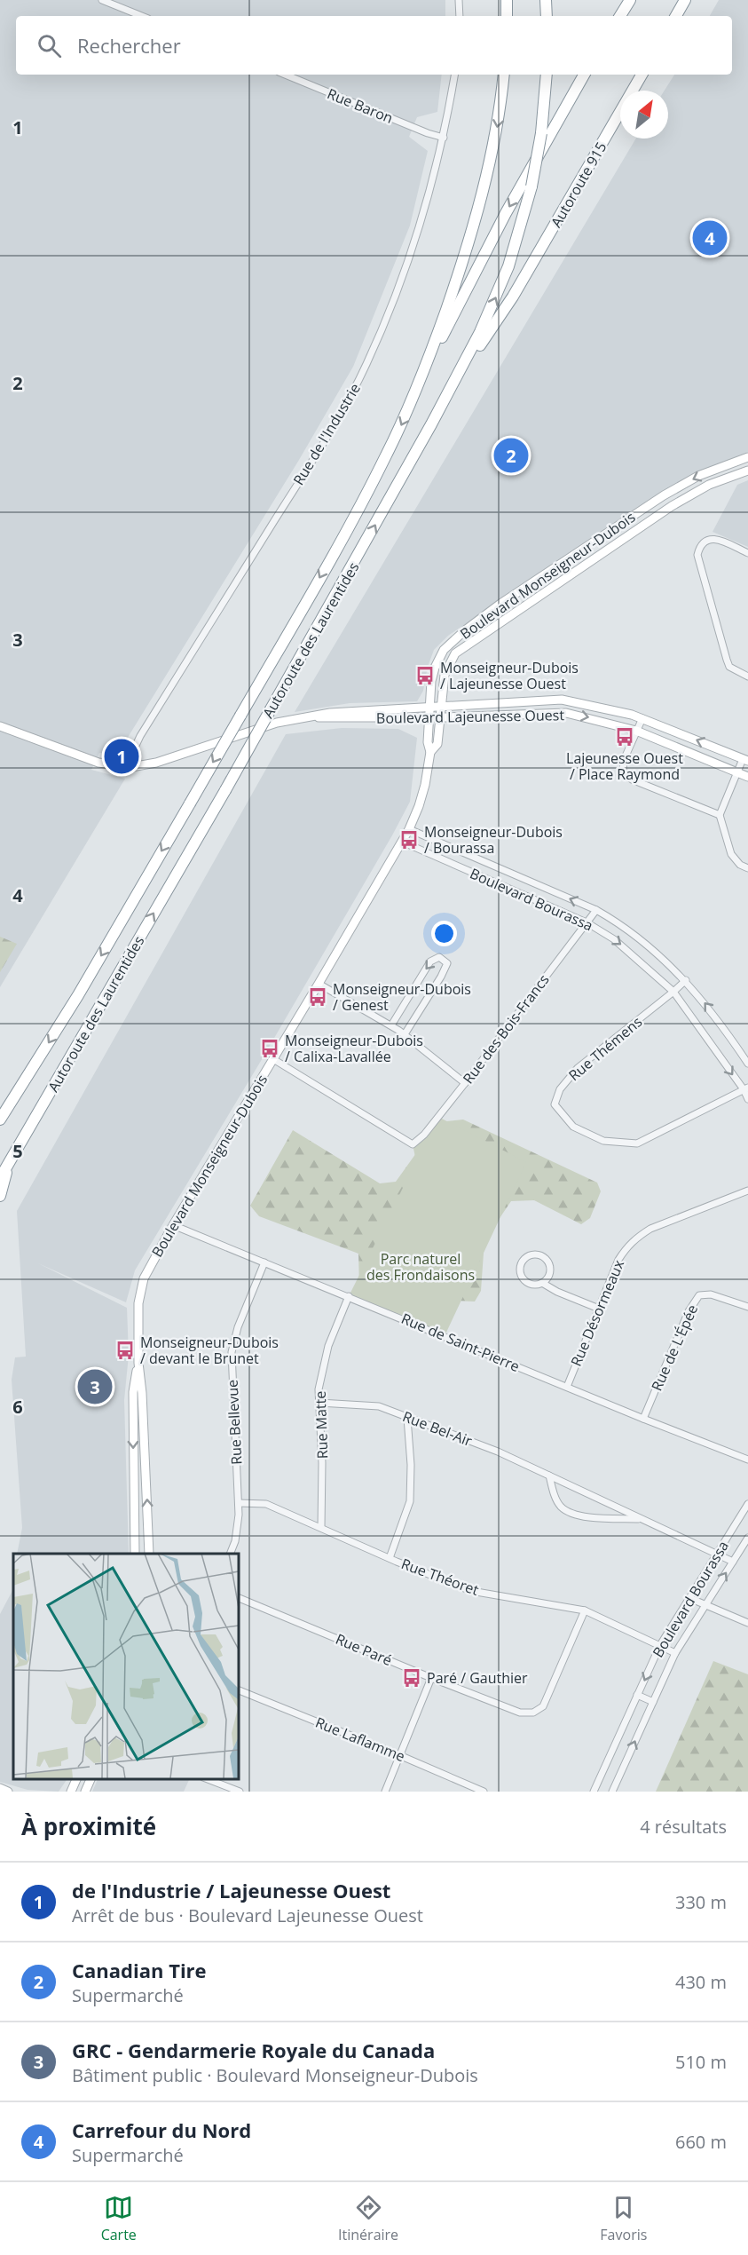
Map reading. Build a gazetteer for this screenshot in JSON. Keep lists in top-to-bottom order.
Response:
{
  "streets": {
    "highway": ["Autoroute 915", "Autoroute des Laurentides"],
    "street": [
      "Rue Baron",
      "Rue de l'Industrie",
      "Boulevard Monseigneur-Dubois",
      "Boulevard Lajeunesse Ouest",
      "Boulevard Bourassa",
      "Rue des Bois-Francs",
      "Rue Thémens",
      "Rue Désormeaux",
      "Rue de Saint-Pierre",
      "Rue de L'Épée",
      "Rue Bellevue",
      "Rue Matte",
      "Rue Bel-Air",
      "Rue Théoret",
      "Rue Paré",
      "Rue Laflamme"
    ]
  },
  "crossings": [
    ["Rue Baron", "Rue de l'Industrie"],
    ["Autoroute 915", "Autoroute des Laurentides"],
    ["Rue de l'Industrie", "Boulevard Lajeunesse Ouest"],
    ["Boulevard Monseigneur-Dubois", "Boulevard Lajeunesse Ouest"],
    ["Boulevard Monseigneur-Dubois", "Boulevard Bourassa"],
    ["Boulevard Monseigneur-Dubois", "Rue des Bois-Francs"],
    ["Boulevard Monseigneur-Dubois", "Rue de Saint-Pierre"],
    ["Boulevard Bourassa", "Rue des Bois-Francs"],
    ["Boulevard Bourassa", "Rue Thémens"],
    ["Boulevard Bourassa", "Rue Bel-Air"],
    ["Boulevard Bourassa", "Rue Théoret"],
    ["Rue Désormeaux", "Rue de Saint-Pierre"],
    ["Rue de Saint-Pierre", "Rue de L'Épée"],
    ["Rue de Saint-Pierre", "Rue Bellevue"],
    ["Rue de Saint-Pierre", "Rue Matte"],
    ["Rue Bellevue", "Rue Théoret"],
    ["Rue Matte", "Rue Bel-Air"],
    ["Rue Matte", "Rue Théoret"],
    ["Rue Théoret", "Rue Paré"]
  ],
  "parks": ["Parc naturel des Frondaisons"],
  "places": {
    "bus stop": [
      "Monseigneur-Dubois / Lajeunesse Ouest",
      "Lajeunesse Ouest / Place Raymond",
      "Monseigneur-Dubois / Bourassa",
      "Monseigneur-Dubois / Genest",
      "Monseigneur-Dubois / Calixa-Lavallée",
      "Monseigneur-Dubois / devant le Brunet",
      "Paré / Gauthier"
    ]
  },
  "north": "top right",
  "page": {
    "search": "Rechercher",
    "pins": [
      "4",
      "2",
      "1",
      "3"
    ],
    "heading": ["À proximité", "4 résultats"],
    "list": [
      {
        "mark": "1",
        "name": "de l'Industrie / Lajeunesse Ouest",
        "note": "Arrêt de bus · Boulevard Lajeunesse Ouest",
        "value": "330 m"
      },
      {
        "mark": "2",
        "name": "Canadian Tire",
        "note": "Supermarché",
        "value": "430 m"
      },
      {
        "mark": "3",
        "name": "GRC - Gendarmerie Royale du Canada",
        "note": "Bâtiment public · Boulevard Monseigneur-Dubois",
        "value": "510 m"
      },
      {
        "mark": "4",
        "name": "Carrefour du Nord",
        "note": "Supermarché",
        "value": "660 m"
      }
    ],
    "nav": ["Carte", "Itinéraire", "Favoris"]
  },
  "grid": {
    "rows": [
      "1",
      "2",
      "3",
      "4",
      "5",
      "6"
    ]
  }
}
